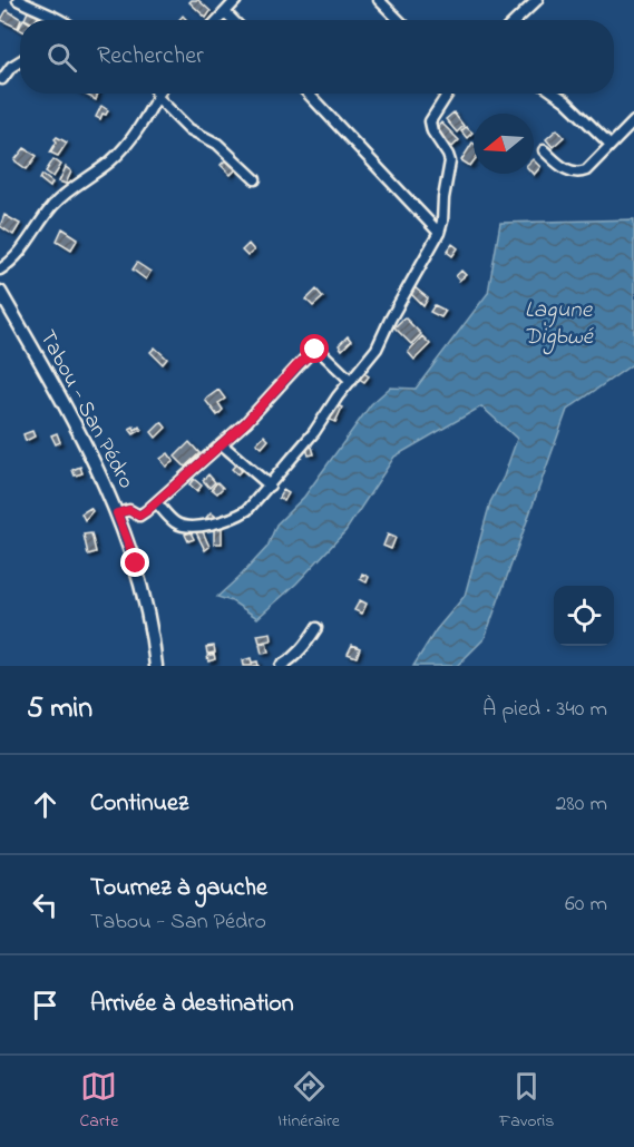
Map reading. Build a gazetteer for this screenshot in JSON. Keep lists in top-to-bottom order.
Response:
{
  "streets": {
    "main road": ["Tabou - San Pédro"]
  },
  "water": ["Lagune Digbwé"],
  "north": "left",
  "page": {
    "search": "Rechercher",
    "heading": ["5 min", "À pied · 340 m"],
    "list": [
      ["Continuez", "280 m"],
      ["Tournez à gauche", "Tabou - San Pédro", "60 m"],
      "Arrivée à destination"
    ],
    "nav": ["Carte", "Itinéraire", "Favoris"]
  }
}
